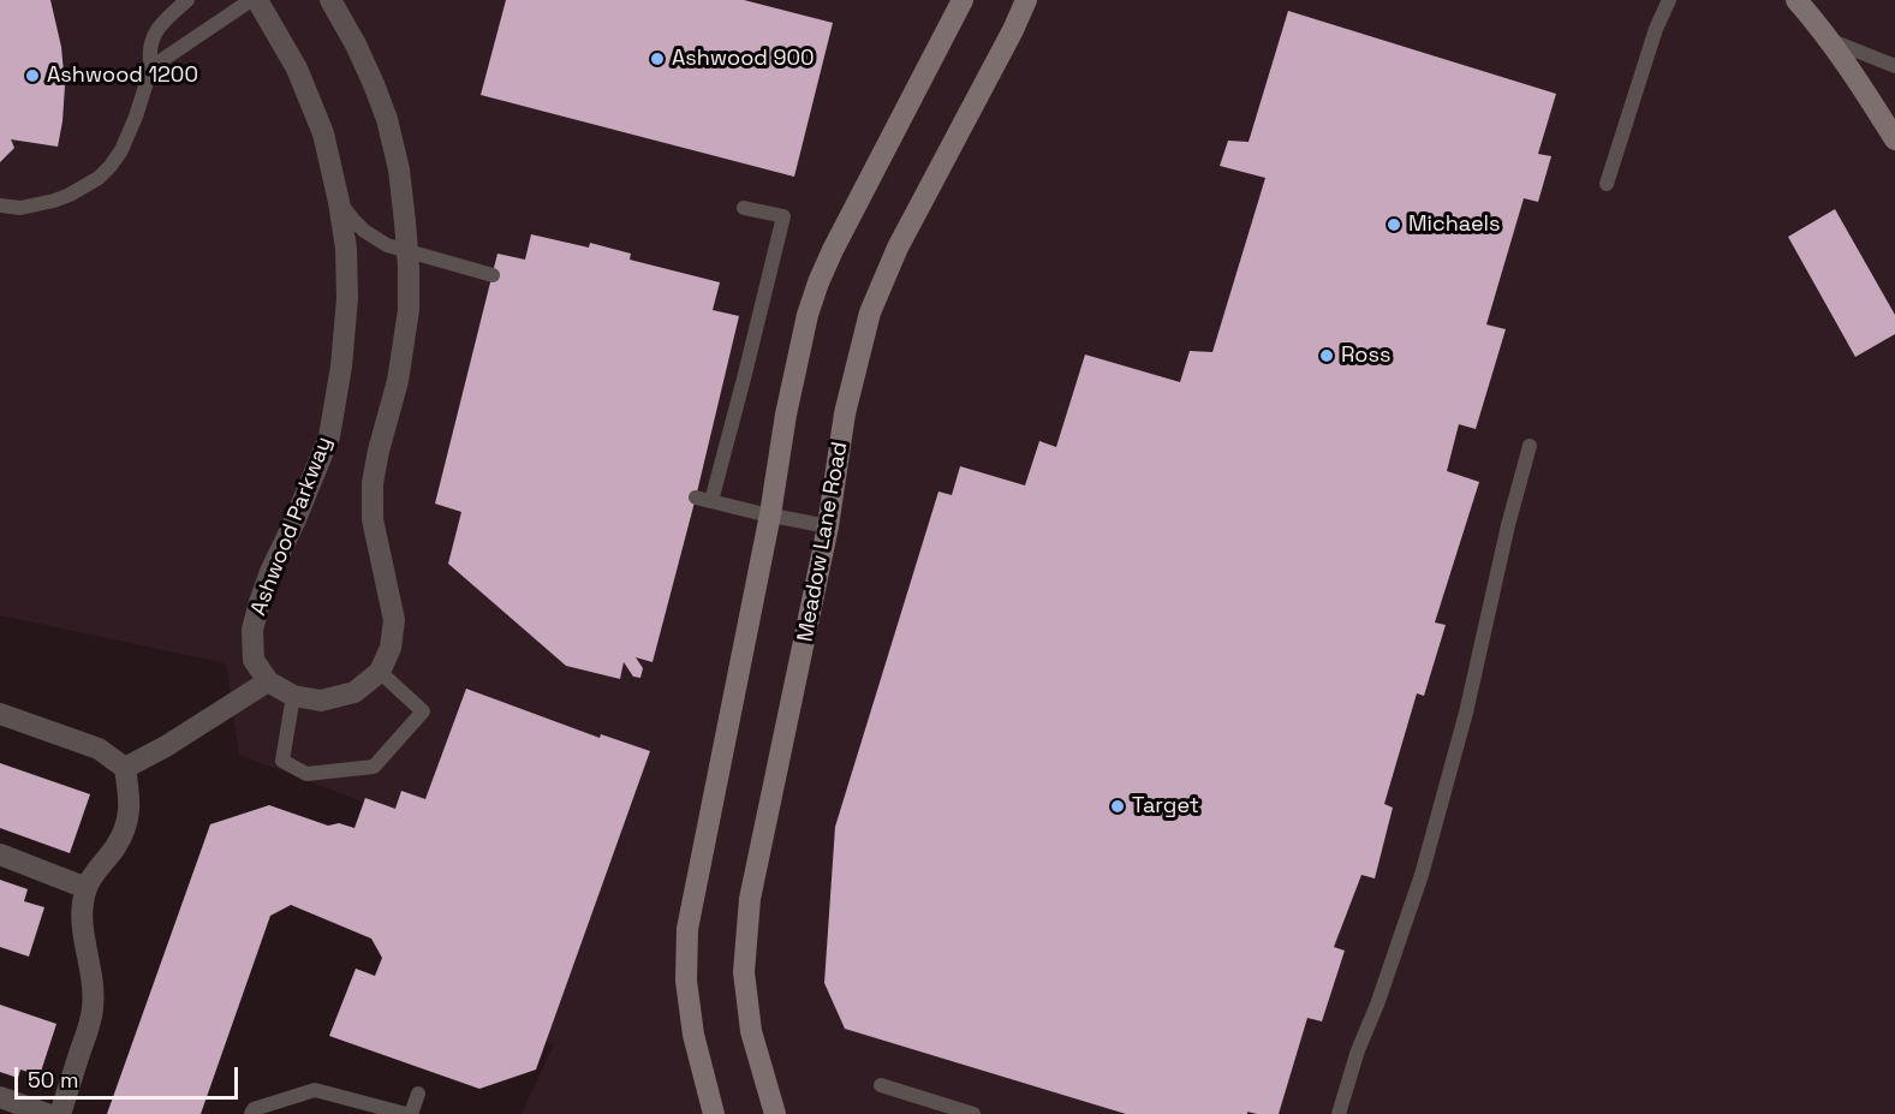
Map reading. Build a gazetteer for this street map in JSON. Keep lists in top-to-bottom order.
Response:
{
  "streets": {
    "street": ["Ashwood Parkway", "Meadow Lane Road"]
  },
  "places": [
    "Ashwood 900",
    "Ashwood 1200",
    "Michaels",
    "Ross",
    "Target"
  ],
  "scale_bar": "50 m"
}
